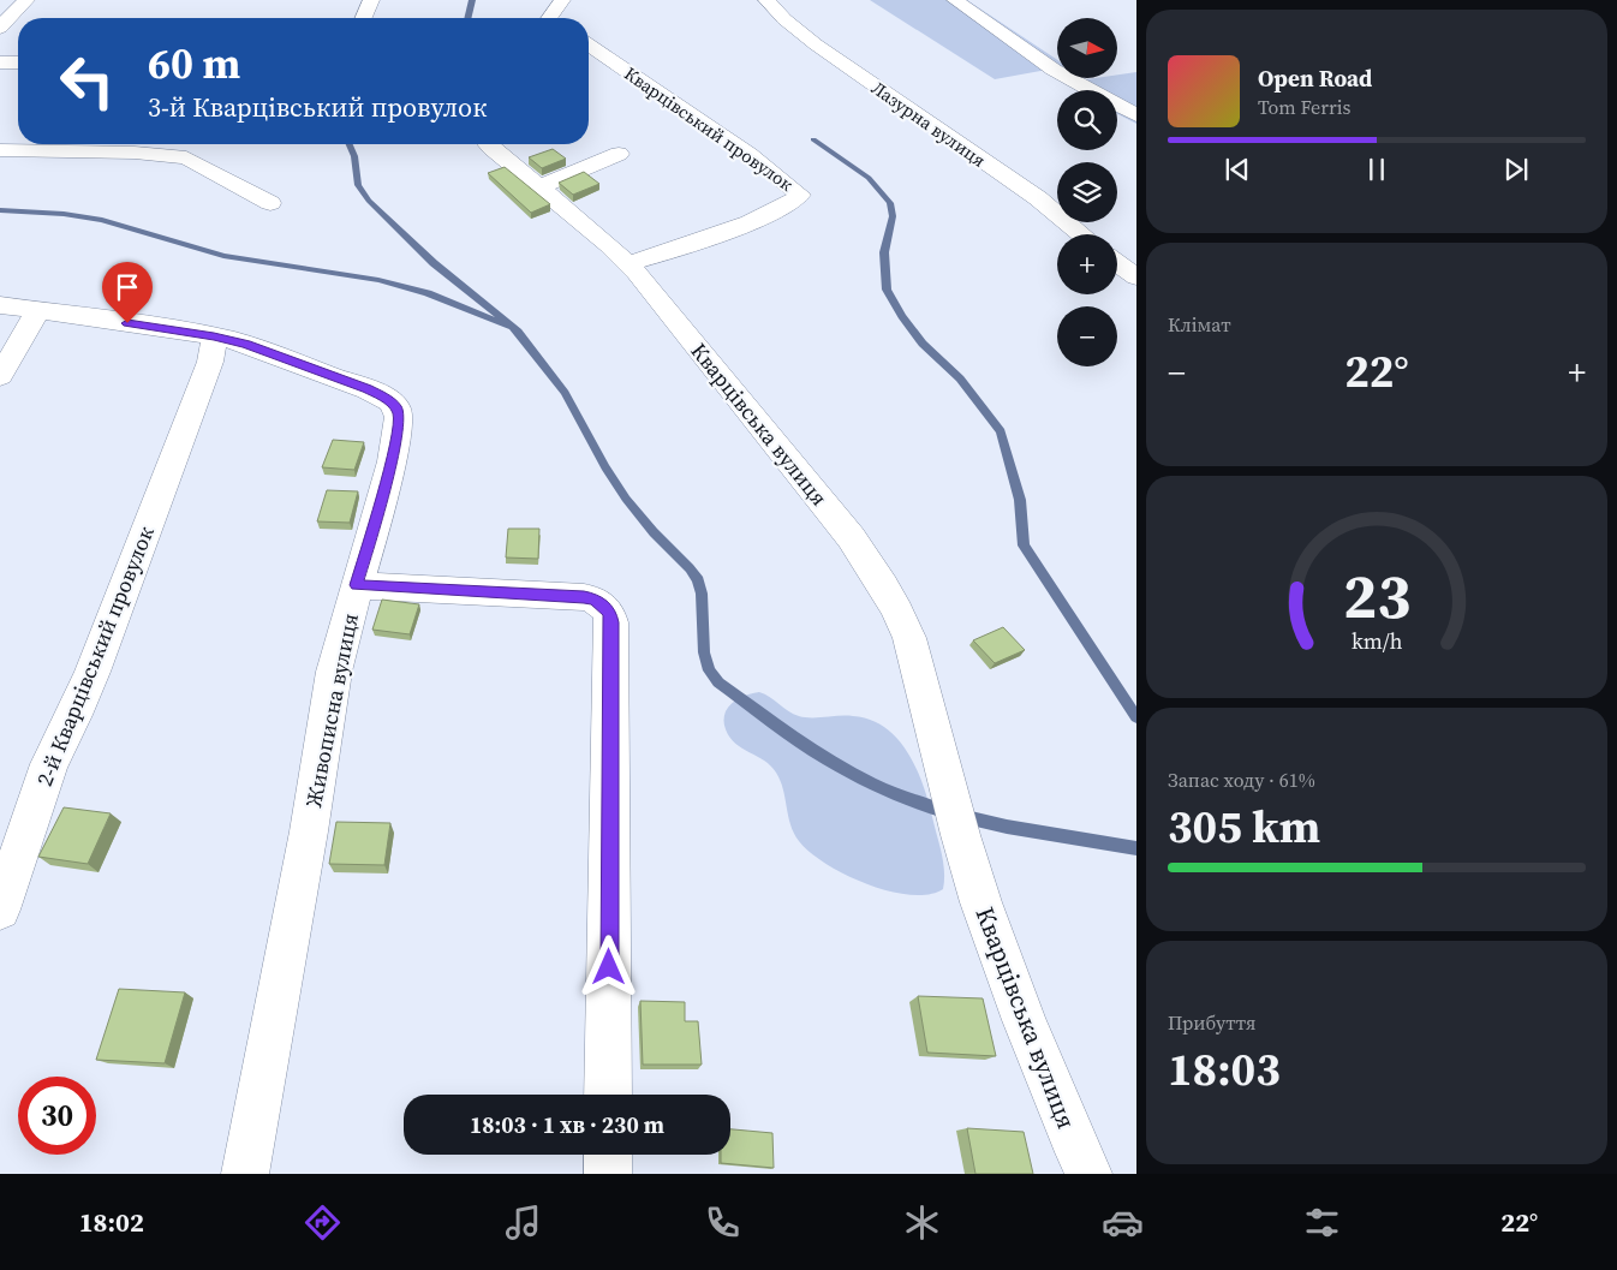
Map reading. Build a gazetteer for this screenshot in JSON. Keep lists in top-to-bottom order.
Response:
{
  "streets": {
    "street": [
      "Лазурна вулиця",
      "Кварцівський провулок",
      "Кварцівська вулиця",
      "2-й Кварцівський провулок",
      "Живописна вулиця"
    ]
  },
  "crossings": [
    ["Кварцівський провулок", "Кварцівська вулиця"],
    ["2-й Кварцівський провулок", "Живописна вулиця"]
  ],
  "north": "right",
  "page": {
    "map_buttons": ["+", "−"],
    "turn": ["60 m", "3-й Кварцівський провулок"],
    "song": ["Open Road", "Tom Ferris"],
    "tile": [
      "Клімат",
      ["Запас ходу · 61%", "305 km"],
      ["Прибуття", "18:03"]
    ],
    "heat": ["−", "22°", "+"],
    "limit": "30",
    "trip": "18:03 · 1 хв · 230 m",
    "tabs": ["18:02", "22°"],
    "gauge": ["23", "km/h"]
  }
}
